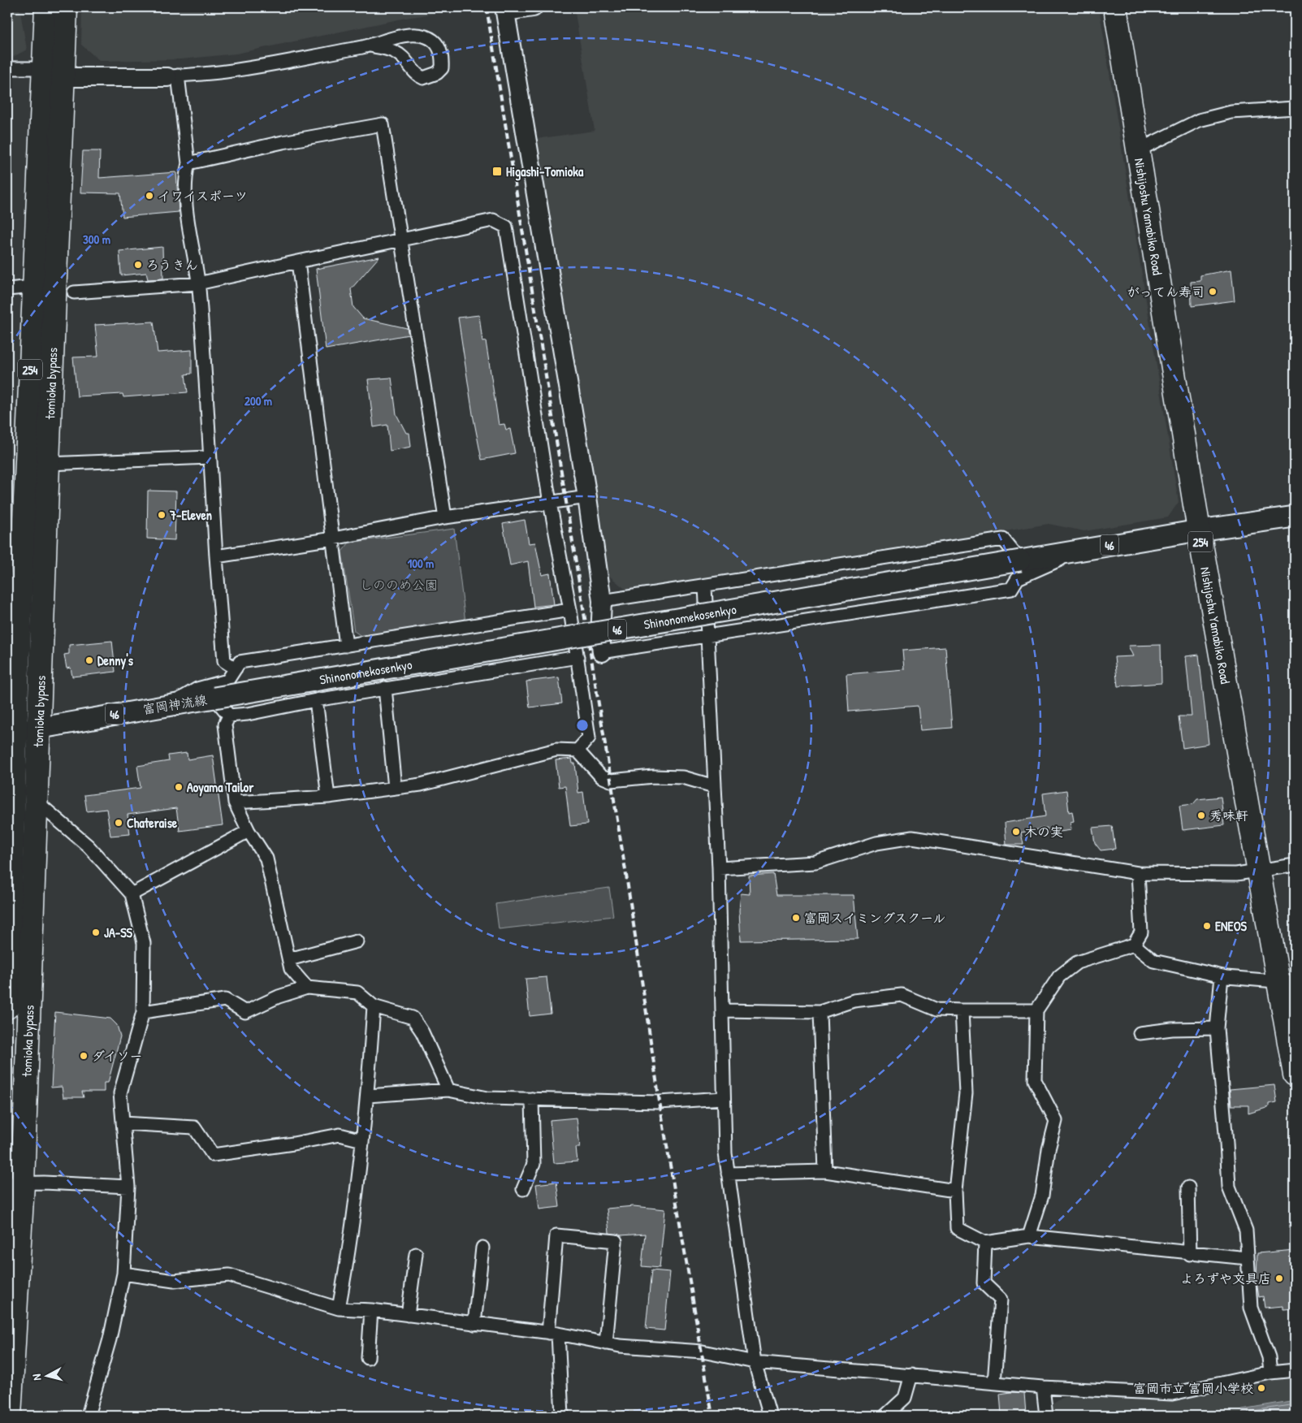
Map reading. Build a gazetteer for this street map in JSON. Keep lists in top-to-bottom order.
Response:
{
  "streets": {
    "highway": ["Nishijoshu Yamabiko Road", "254", "tomioka bypass"],
    "main road": ["46", "Shinonomekosenkyo", "富岡神流線"]
  },
  "crossings": [
    ["Nishijoshu Yamabiko Road", "46"],
    ["tomioka bypass", "富岡神流線"],
    ["46", "Shinonomekosenkyo"],
    ["Shinonomekosenkyo", "富岡神流線"]
  ],
  "parks": ["しののめ公園"],
  "places": {
    "transit": ["Higashi-Tomioka"],
    "other": [
      "イワイスポーツ",
      "ろうきん",
      "がってん寿司",
      "7-Eleven",
      "Denny's",
      "Aoyama Tailor",
      "秀味軒",
      "Chateraise",
      "木の実",
      "富岡スイミングスクール",
      "ENEOS",
      "JA-SS",
      "ダイソー",
      "よろずや文具店",
      "富岡市立 富岡小学校"
    ]
  },
  "north": "left",
  "rings": ["300 m", "200 m", "100 m"]
}
